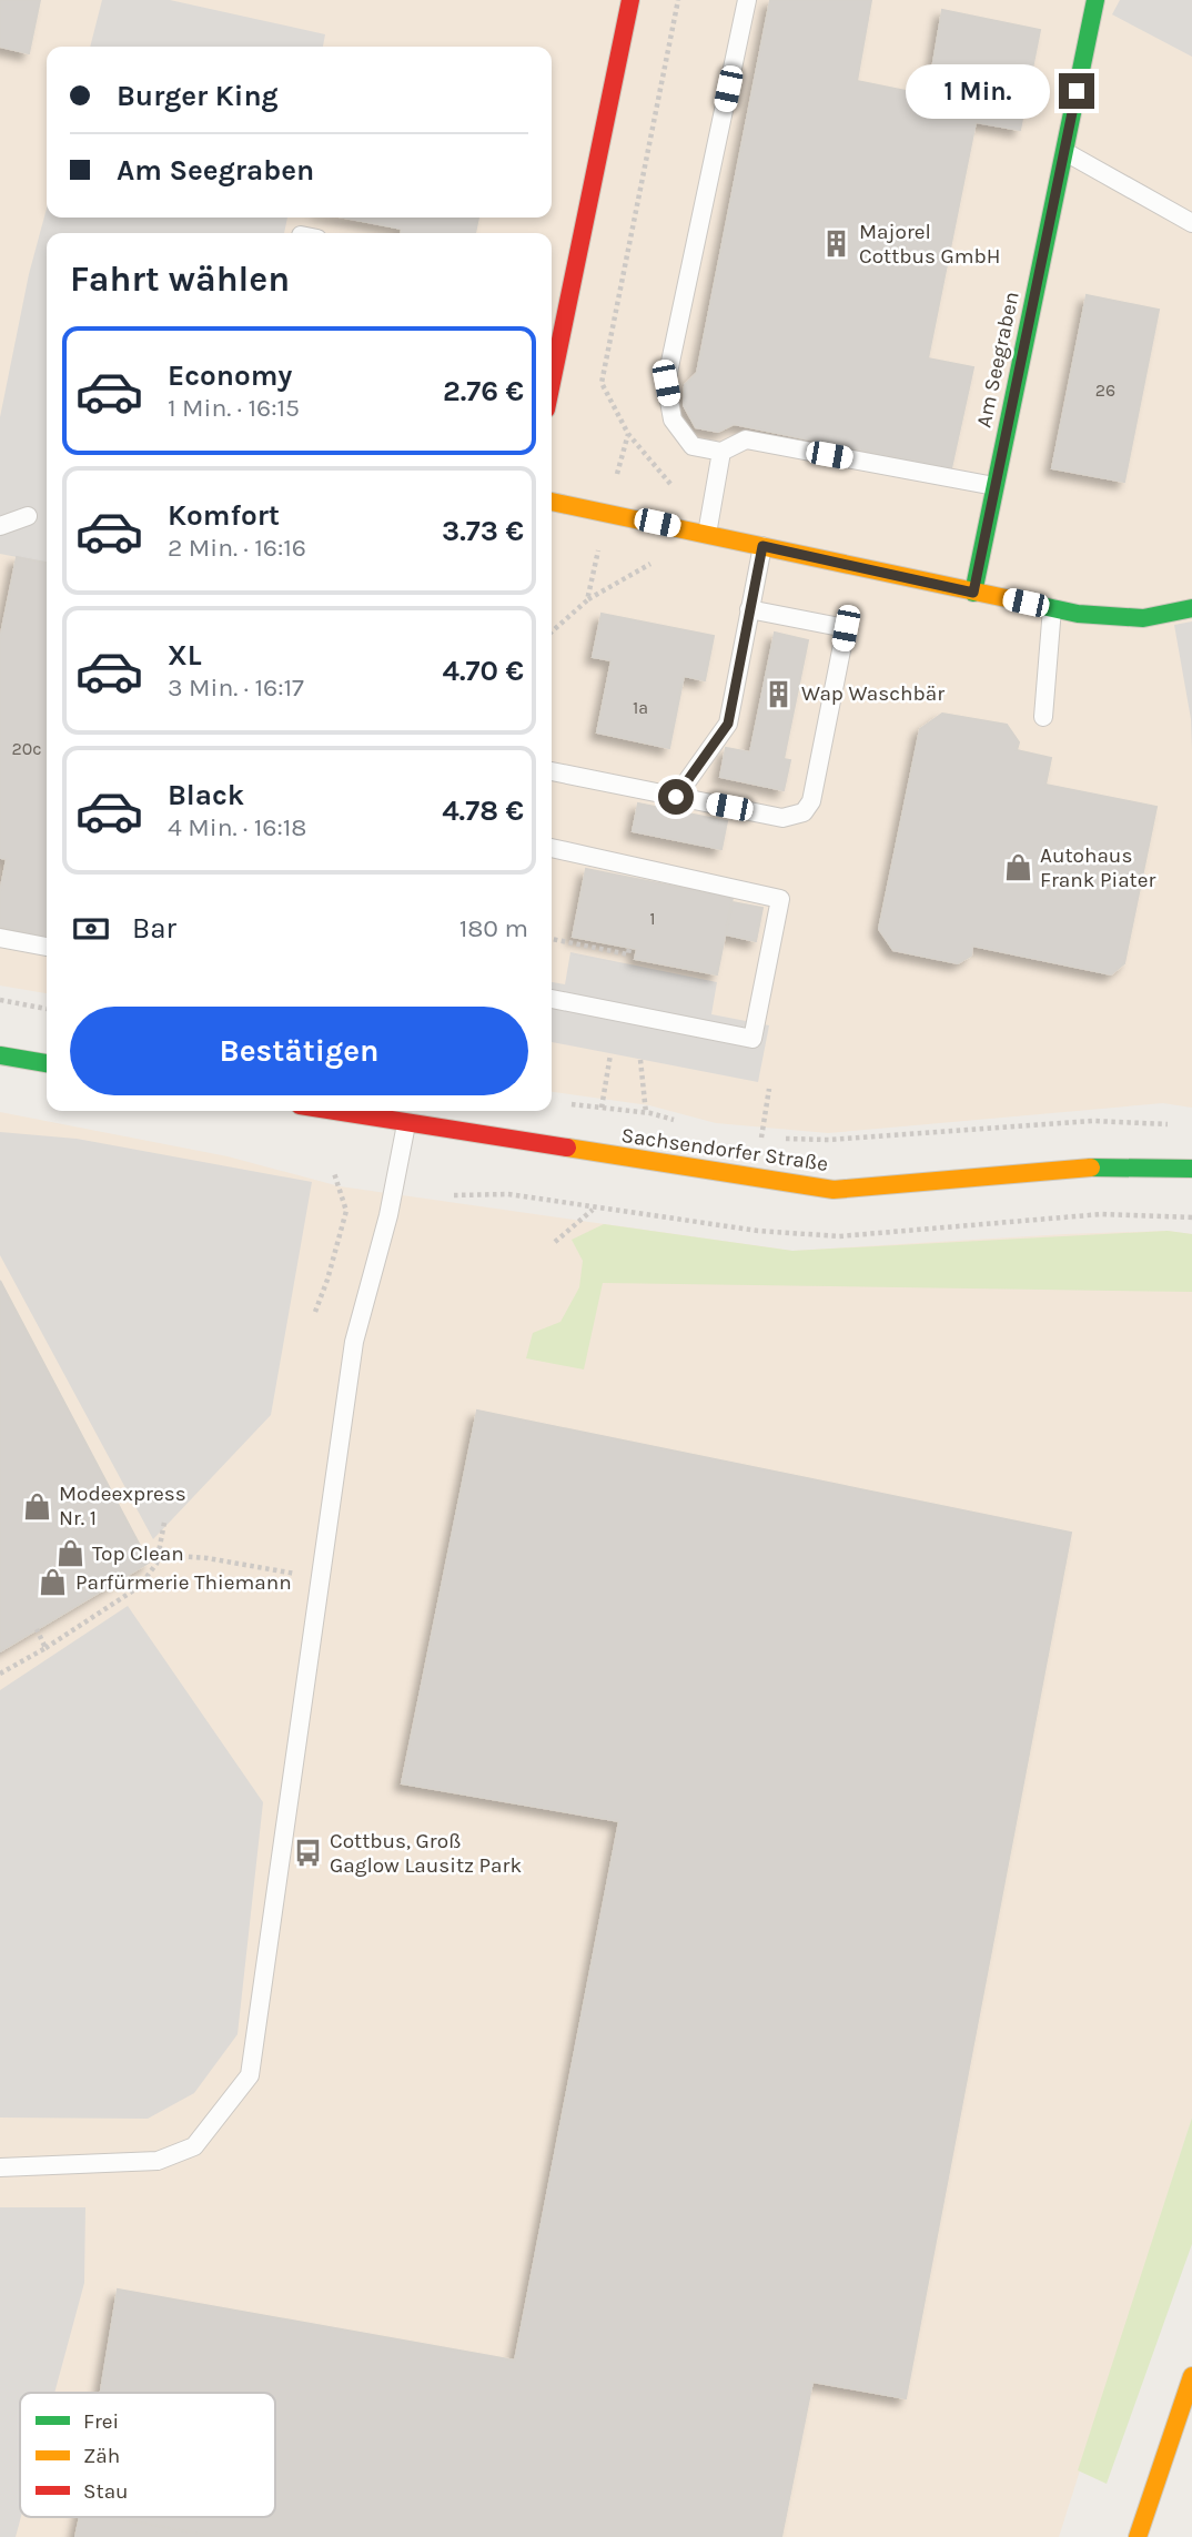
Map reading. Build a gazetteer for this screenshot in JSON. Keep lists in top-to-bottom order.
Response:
{
  "streets": {
    "main road": ["Am Seegraben", "Sachsendorfer Straße"]
  },
  "places": {
    "building": ["Majorel Cottbus GmbH", "Wap Waschbär"],
    "shop": [
      "Autohaus Frank Piater",
      "Modeexpress Nr. 1",
      "Top Clean",
      "Parfürmerie Thiemann"
    ],
    "bus stop": ["Cottbus, Groß Gaglow Lausitz Park"]
  },
  "house_numbers": [
    "26",
    "1a",
    "20c",
    "1"
  ],
  "legend": ["Frei", "Zäh", "Stau"],
  "page": {
    "banner": ["Burger King", "Am Seegraben"],
    "bubble": "1 Min.",
    "heading": "Fahrt wählen",
    "list": [
      {
        "name": "Economy",
        "note": "1 Min. · 16:15",
        "value": "2.76 €"
      },
      {
        "name": "Komfort",
        "note": "2 Min. · 16:16",
        "value": "3.73 €"
      },
      {
        "name": "XL",
        "note": "3 Min. · 16:17",
        "value": "4.70 €"
      },
      {
        "name": "Black",
        "note": "4 Min. · 16:18",
        "value": "4.78 €"
      }
    ],
    "pay": ["Bar", "180 m"],
    "buttons": "Bestätigen"
  }
}
